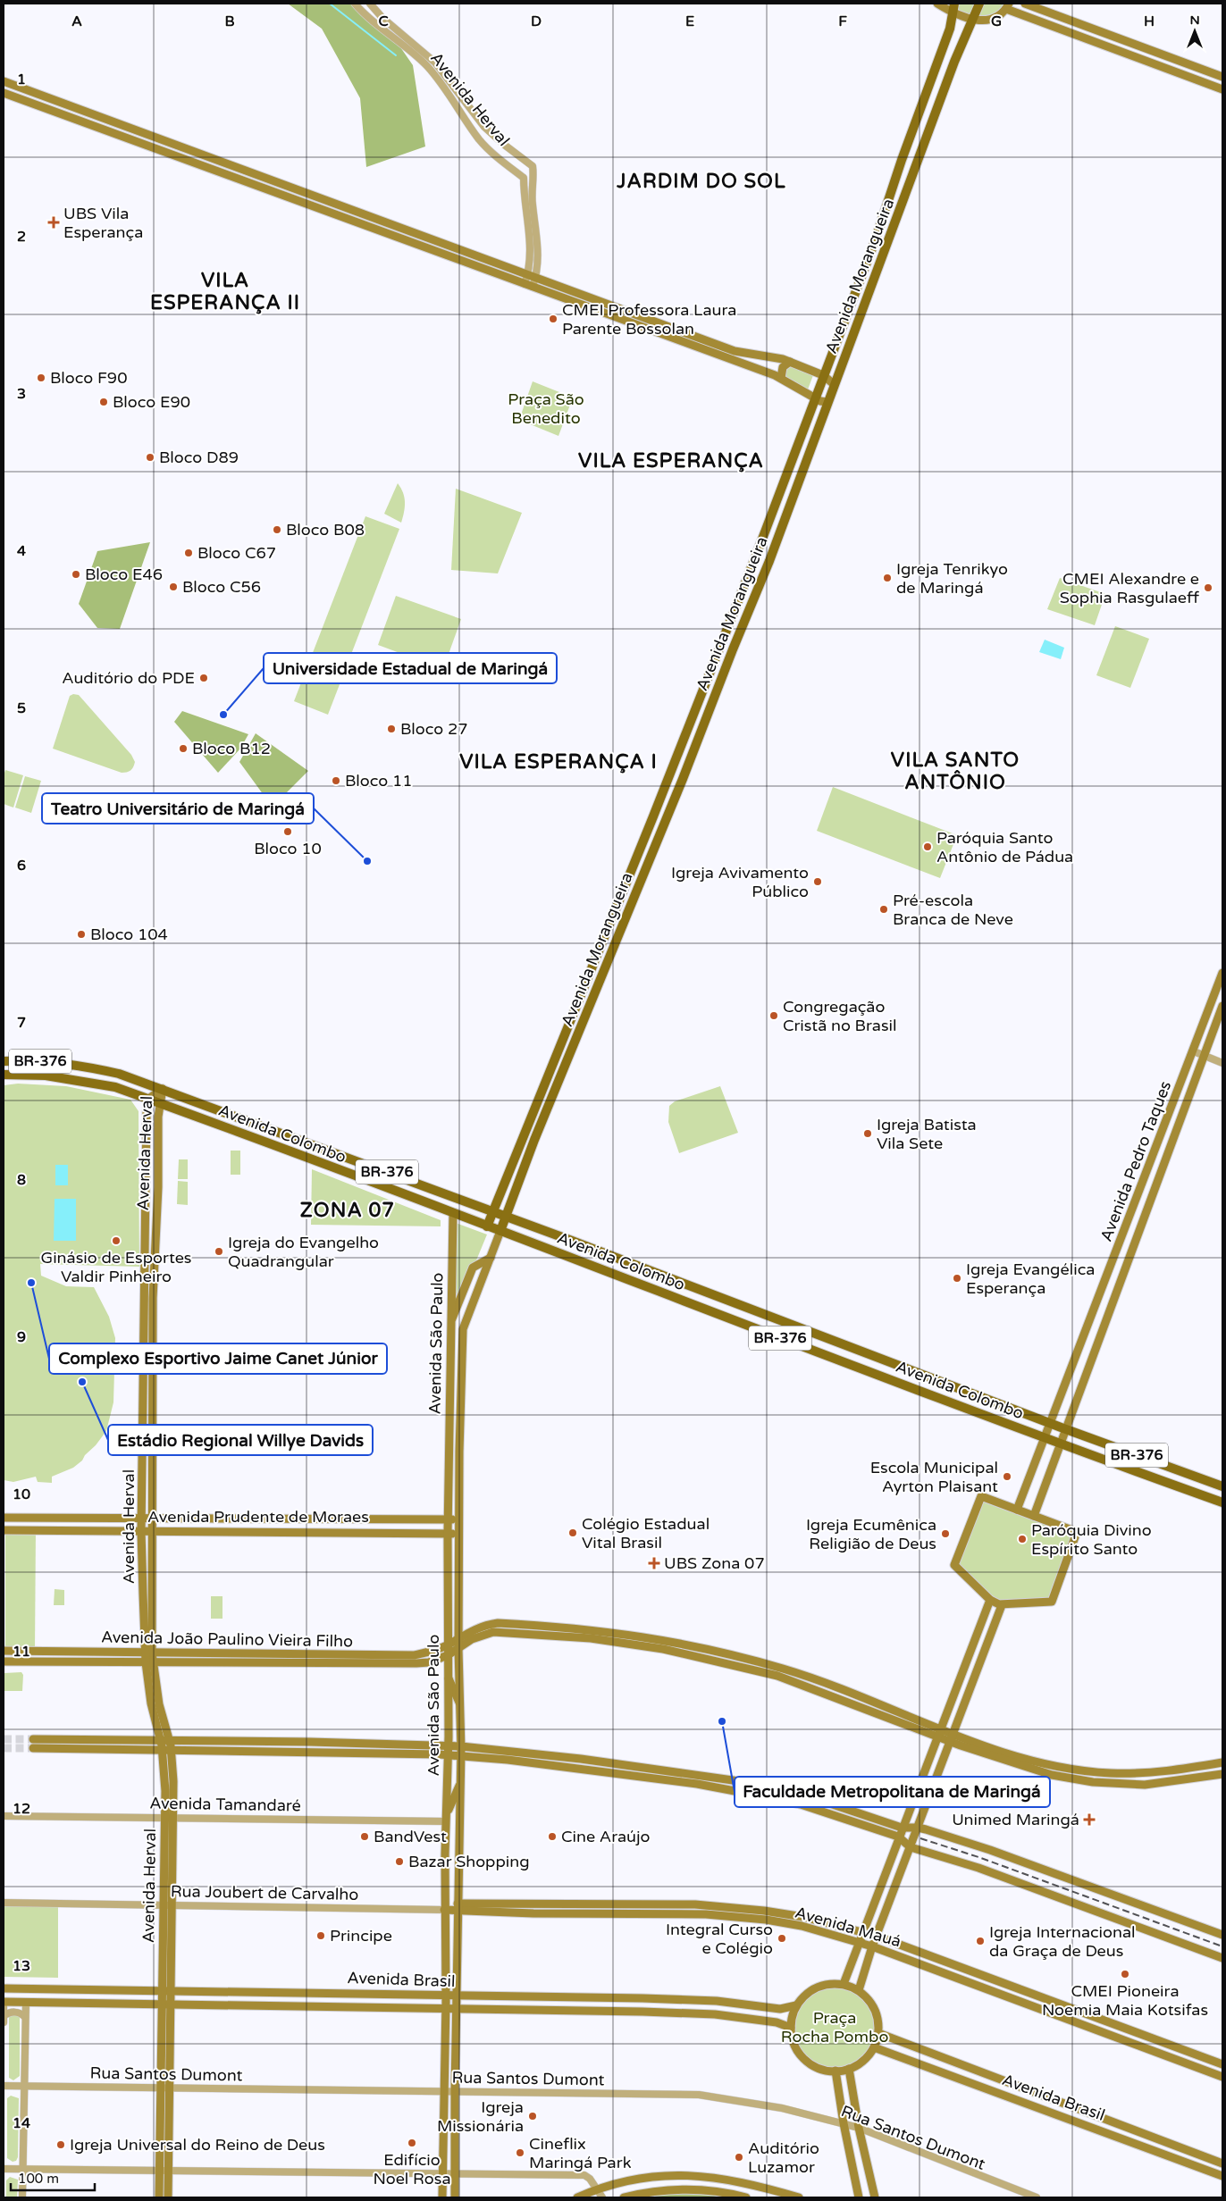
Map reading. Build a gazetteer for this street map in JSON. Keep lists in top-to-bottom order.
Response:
{
  "streets": {
    "main road": [
      "Avenida Herval",
      "Avenida Morangueira",
      "BR-376",
      "Avenida Colombo",
      "Avenida Pedro Taques",
      "Avenida São Paulo",
      "Avenida Prudente de Moraes",
      "Avenida João Paulino Vieira Filho",
      "Avenida Mauá",
      "Avenida Brasil"
    ],
    "street": ["Avenida Tamandaré", "Rua Joubert de Carvalho", "Rua Santos Dumont"]
  },
  "crossings": [
    ["Avenida Herval", "Avenida Colombo"],
    ["Avenida Herval", "Avenida Prudente de Moraes"],
    ["Avenida Herval", "Avenida João Paulino Vieira Filho"],
    ["Avenida Herval", "Avenida Tamandaré"],
    ["Avenida Herval", "Rua Joubert de Carvalho"],
    ["Avenida Herval", "Avenida Brasil"],
    ["Avenida Herval", "Rua Santos Dumont"],
    ["Avenida Morangueira", "Avenida Colombo"],
    ["Avenida Morangueira", "Avenida São Paulo"],
    ["Avenida Colombo", "Avenida Pedro Taques"],
    ["Avenida Colombo", "Avenida São Paulo"],
    ["Avenida São Paulo", "Avenida Prudente de Moraes"],
    ["Avenida São Paulo", "Avenida João Paulino Vieira Filho"],
    ["Avenida São Paulo", "Avenida Tamandaré"],
    ["Avenida São Paulo", "Rua Joubert de Carvalho"],
    ["Avenida São Paulo", "Avenida Mauá"],
    ["Avenida São Paulo", "Avenida Brasil"],
    ["Avenida São Paulo", "Rua Santos Dumont"],
    ["Rua Joubert de Carvalho", "Avenida Mauá"]
  ],
  "districts": [
    "JARDIM DO SOL",
    "VILA ESPERANÇA II",
    "VILA ESPERANÇA",
    "VILA SANTO ANTÔNIO",
    "VILA ESPERANÇA I",
    "ZONA 07"
  ],
  "parks": ["Praça São Benedito", "Praça Rocha Pombo"],
  "places": {
    "health": ["UBS Vila Esperança", "UBS Zona 07", "Unimed Maringá"],
    "other": [
      "CMEI Professora Laura Parente Bossolan",
      "Bloco F90",
      "Bloco E90",
      "Bloco D89",
      "Bloco B08",
      "Bloco C67",
      "Bloco E46",
      "Igreja Tenrikyo de Maringá",
      "Bloco C56",
      "CMEI Alexandre e Sophia Rasgulaeff",
      "Auditório do PDE",
      "Universidade Estadual de Maringá",
      "Bloco 27",
      "Bloco B12",
      "Bloco 11",
      "Bloco 10",
      "Paróquia Santo Antônio de Pádua",
      "Teatro Universitário de Maringá",
      "Igreja Avivamento Público",
      "Pré-escola Branca de Neve",
      "Bloco 104",
      "Congregação Cristã no Brasil",
      "Igreja Batista Vila Sete",
      "Ginásio de Esportes Valdir Pinheiro",
      "Igreja do Evangelho Quadrangular",
      "Igreja Evangélica Esperança",
      "Complexo Esportivo Jaime Canet Júnior",
      "Estádio Regional Willye Davids",
      "Escola Municipal Ayrton Plaisant",
      "Colégio Estadual Vital Brasil",
      "Igreja Ecumênica Religião de Deus",
      "Paróquia Divino Espírito Santo",
      "Faculdade Metropolitana de Maringá",
      "BandVest",
      "Cine Araújo",
      "Bazar Shopping",
      "Principe",
      "Integral Curso e Colégio",
      "Igreja Internacional da Graça de Deus",
      "CMEI Pioneira Noemia Maia Kotsifas",
      "Igreja Missionária",
      "Edifício Noel Rosa",
      "Igreja Universal do Reino de Deus",
      "Cineflix Maringá Park",
      "Auditório Luzamor"
    ]
  },
  "scale_bar": "100 m",
  "north": "top",
  "grid": {
    "columns": [
      "A",
      "B",
      "C",
      "D",
      "E",
      "F",
      "G",
      "H"
    ],
    "rows": [
      "1",
      "2",
      "3",
      "4",
      "5",
      "6",
      "7",
      "8",
      "9",
      "10",
      "11",
      "12",
      "13",
      "14"
    ]
  }
}
